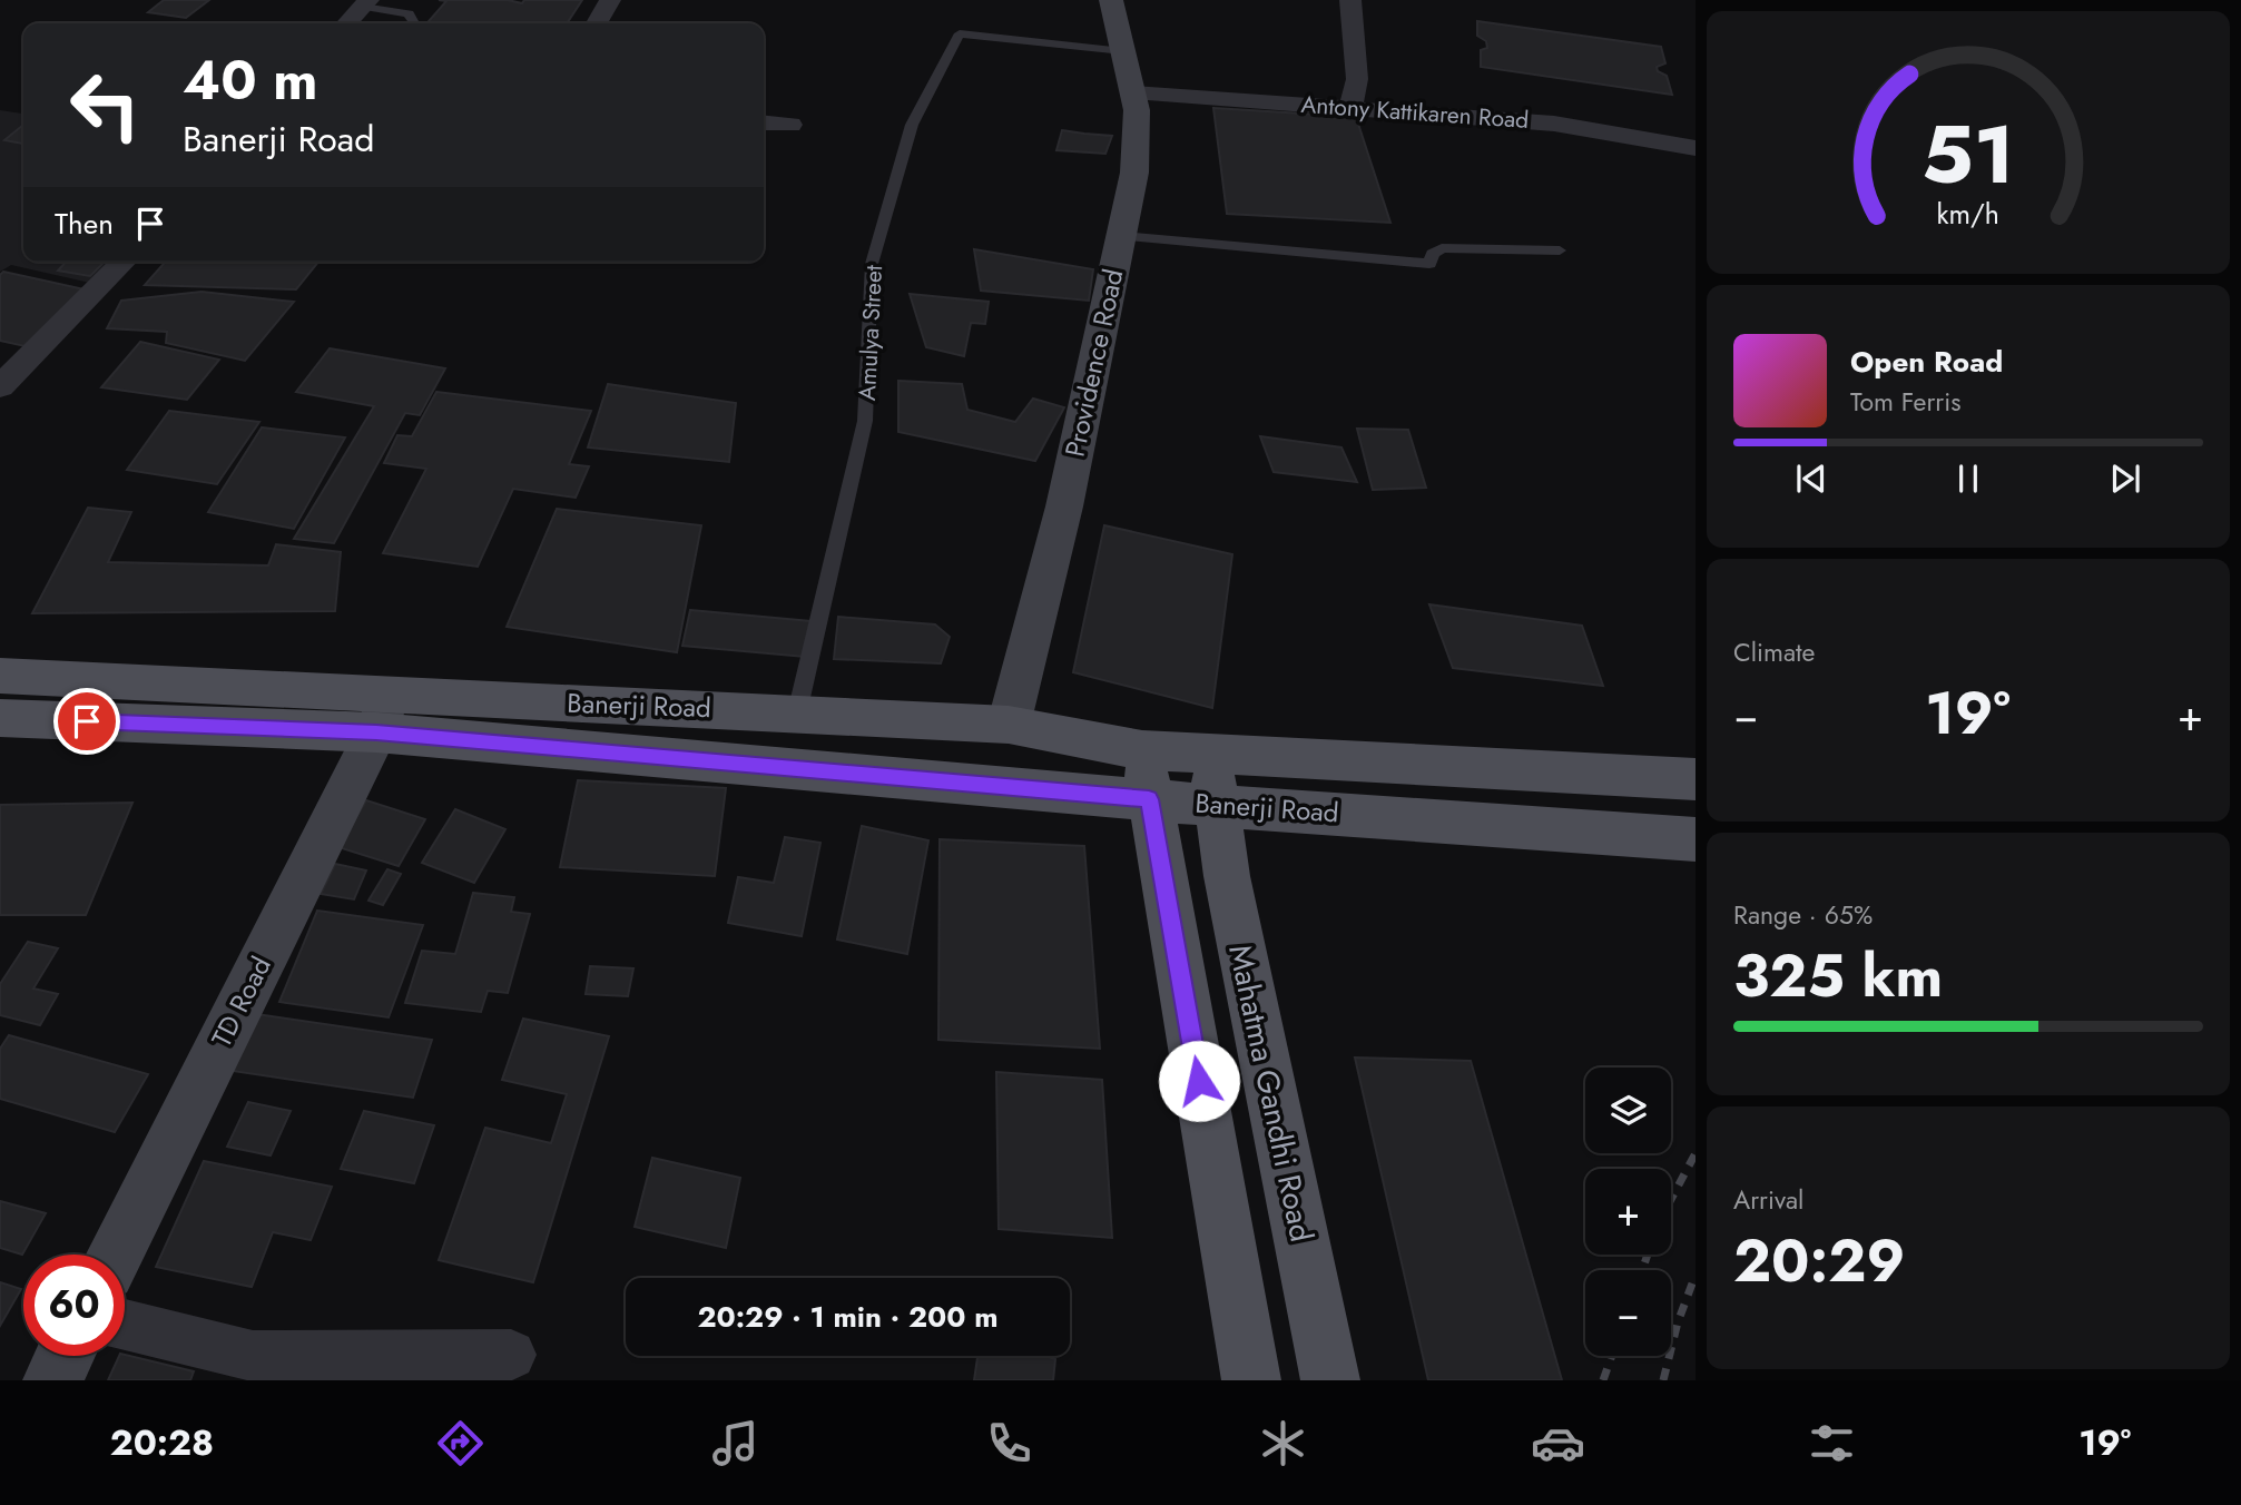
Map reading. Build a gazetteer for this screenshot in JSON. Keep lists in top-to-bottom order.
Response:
{
  "streets": {
    "main road": ["Banerji Road", "Mahatma Gandhi Road"],
    "street": ["Antony Kattikaren Road", "Providence Road", "TD Road"],
    "lane": ["Amulya Street"]
  },
  "crossings": [
    ["Antony Kattikaren Road", "Providence Road"],
    ["Amulya Street", "Providence Road"],
    ["Amulya Street", "Banerji Road"],
    ["Providence Road", "Banerji Road"],
    ["Banerji Road", "TD Road"],
    ["Banerji Road", "Mahatma Gandhi Road"]
  ],
  "page": {
    "turn": ["40 m", "Banerji Road"],
    "then": "Then",
    "song": ["Open Road", "Tom Ferris"],
    "tile": [
      "Climate",
      ["Range · 65%", "325 km"],
      ["Arrival", "20:29"]
    ],
    "heat": ["−", "19°", "+"],
    "map_buttons": ["+", "−"],
    "limit": "60",
    "trip": "20:29 · 1 min · 200 m",
    "tabs": ["20:28", "19°"],
    "gauge": ["51", "km/h"]
  }
}
